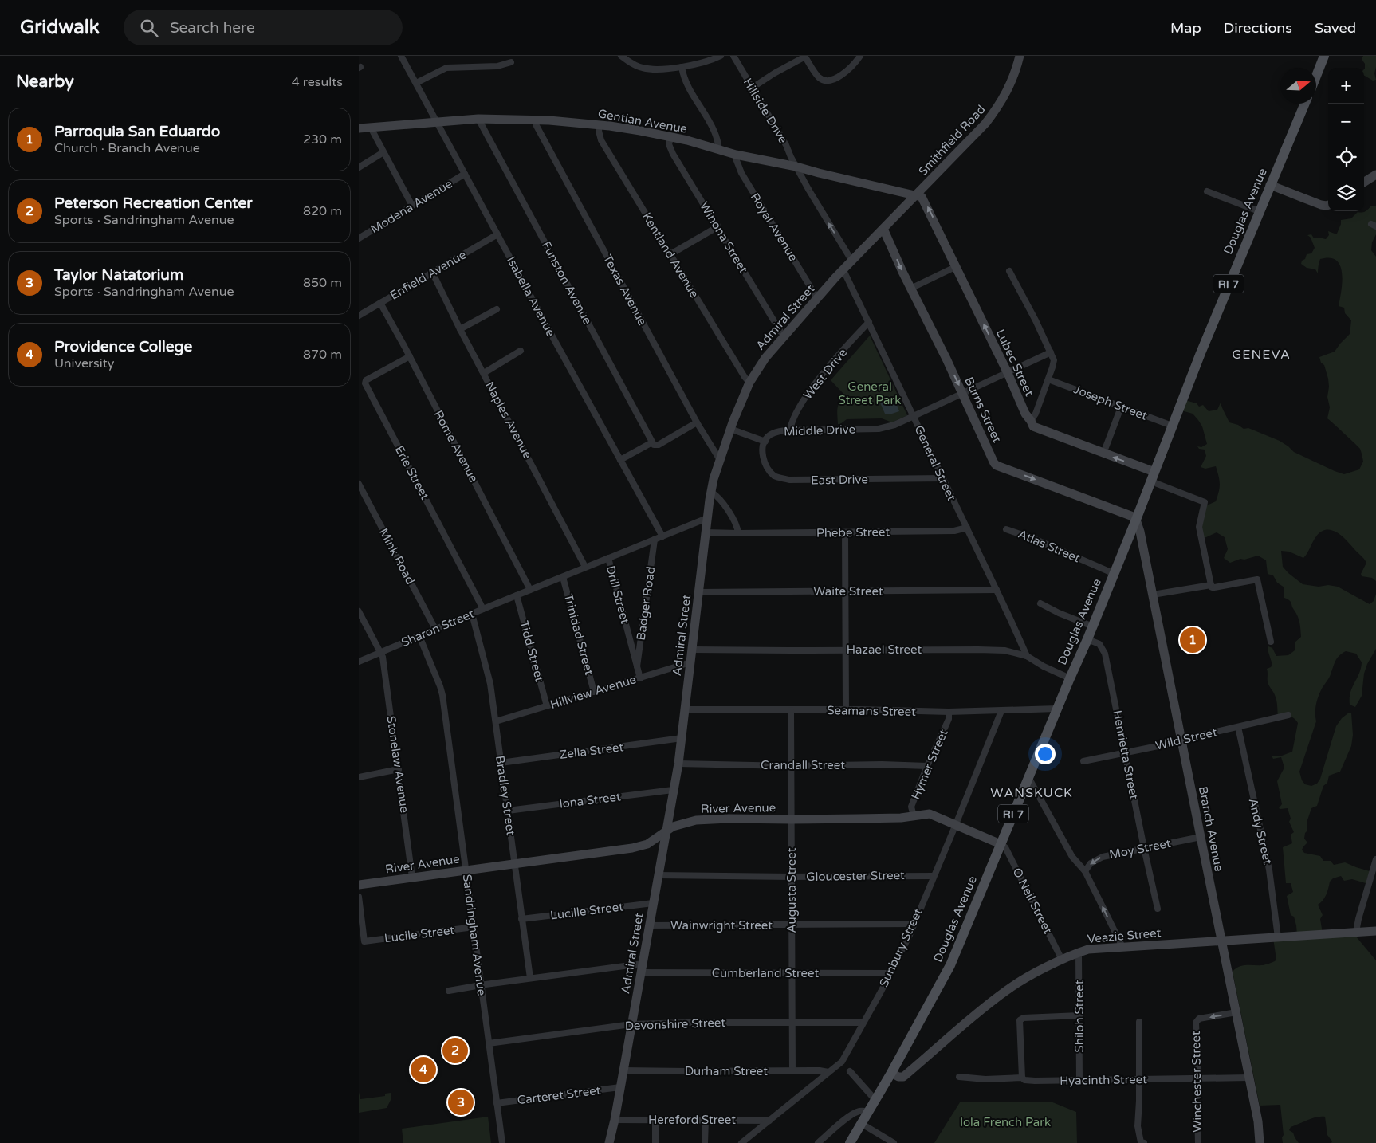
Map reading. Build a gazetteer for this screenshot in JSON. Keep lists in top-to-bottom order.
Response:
{
  "streets": {
    "main road": ["Douglas Avenue", "RI 7"],
    "street": [
      "Hillside Drive",
      "Gentian Avenue",
      "Smithfield Road",
      "Modena Avenue",
      "Royal Avenue",
      "Winona Street",
      "Kentland Avenue",
      "Enfield Avenue",
      "Funston Avenue",
      "Texas Avenue",
      "Isabella Avenue",
      "Admiral Street",
      "Lubec Street",
      "West Drive",
      "Joseph Street",
      "Burns Street",
      "Naples Avenue",
      "Middle Drive",
      "Rome Avenue",
      "General Street",
      "Erie Street",
      "East Drive",
      "Phebe Street",
      "Atlas Street",
      "Mink Road",
      "Waite Street",
      "Drill Street",
      "Badger Road",
      "Sharon Street",
      "Trinidad Street",
      "Hazael Street",
      "Tidd Street",
      "Hillview Avenue",
      "Seamans Street",
      "Wild Street",
      "Zella Street",
      "Henrietta Street",
      "Stonelaw Avenue",
      "Hymer Street",
      "Crandall Street",
      "Bradley Street",
      "Iona Street",
      "River Avenue",
      "Branch Avenue",
      "Andy Street",
      "Moy Street",
      "Gloucester Street",
      "Augusta Street",
      "O Neil Street",
      "Lucille Street",
      "Wainwright Street",
      "Lucile Street",
      "Sandringham Avenue",
      "Veazie Street",
      "Sunbury Street",
      "Cumberland Street",
      "Shiloh Street",
      "Devonshire Street",
      "Durham Street",
      "Hyacinth Street",
      "Winchester Street",
      "Carteret Street",
      "Hereford Street"
    ]
  },
  "crossings": [
    ["Hillside Drive", "Gentian Avenue"],
    ["Hillside Drive", "Admiral Street"],
    ["Gentian Avenue", "Smithfield Road"],
    ["Gentian Avenue", "Royal Avenue"],
    ["Gentian Avenue", "Winona Street"],
    ["Gentian Avenue", "Kentland Avenue"],
    ["Gentian Avenue", "Funston Avenue"],
    ["Gentian Avenue", "Texas Avenue"],
    ["Gentian Avenue", "Isabella Avenue"],
    ["Gentian Avenue", "Admiral Street"],
    ["Gentian Avenue", "Lubec Street"],
    ["Smithfield Road", "Admiral Street"],
    ["Smithfield Road", "Lubec Street"],
    ["Modena Avenue", "Isabella Avenue"],
    ["Douglas Avenue", "Lubec Street"],
    ["Douglas Avenue", "Joseph Street"],
    ["Douglas Avenue", "Burns Street"],
    ["Douglas Avenue", "Atlas Street"],
    ["Douglas Avenue", "Hazael Street"],
    ["Douglas Avenue", "Seamans Street"],
    ["Douglas Avenue", "Henrietta Street"],
    ["Douglas Avenue", "River Avenue"],
    ["Douglas Avenue", "Branch Avenue"],
    ["Douglas Avenue", "O Neil Street"],
    ["Douglas Avenue", "Veazie Street"],
    ["Royal Avenue", "Admiral Street"],
    ["Winona Street", "Admiral Street"],
    ["Kentland Avenue", "Admiral Street"],
    ["Enfield Avenue", "Isabella Avenue"],
    ["Enfield Avenue", "Naples Avenue"],
    ["Enfield Avenue", "Rome Avenue"],
    ["Texas Avenue", "Admiral Street"],
    ["Admiral Street", "Lubec Street"],
    ["Admiral Street", "Burns Street"],
    ["Admiral Street", "General Street"],
    ["Admiral Street", "Phebe Street"],
    ["Admiral Street", "Waite Street"],
    ["Admiral Street", "Hazael Street"],
    ["Admiral Street", "Hillview Avenue"],
    ["Admiral Street", "Seamans Street"],
    ["Admiral Street", "Zella Street"],
    ["Admiral Street", "Crandall Street"],
    ["Admiral Street", "Iona Street"],
    ["Admiral Street", "River Avenue"],
    ["Admiral Street", "Gloucester Street"],
    ["Admiral Street", "Lucille Street"],
    ["Admiral Street", "Wainwright Street"],
    ["Admiral Street", "Cumberland Street"],
    ["Admiral Street", "Devonshire Street"],
    ["Admiral Street", "Durham Street"],
    ["Admiral Street", "Carteret Street"],
    ["Admiral Street", "Hereford Street"],
    ["Lubec Street", "Middle Drive"],
    ["West Drive", "Middle Drive"],
    ["West Drive", "General Street"],
    ["Burns Street", "Middle Drive"],
    ["Burns Street", "Branch Avenue"],
    ["Middle Drive", "General Street"],
    ["Middle Drive", "East Drive"],
    ["Rome Avenue", "Erie Street"],
    ["Rome Avenue", "Sharon Street"],
    ["General Street", "East Drive"],
    ["General Street", "Phebe Street"],
    ["General Street", "Waite Street"],
    ["General Street", "Hazael Street"],
    ["Erie Street", "Sharon Street"],
    ["Mink Road", "Sharon Street"],
    ["Drill Street", "Badger Road"],
    ["Drill Street", "Hillview Avenue"],
    ["Sharon Street", "Tidd Street"],
    ["Sharon Street", "Stonelaw Avenue"],
    ["Sharon Street", "Bradley Street"],
    ["Sharon Street", "Sandringham Avenue"],
    ["Trinidad Street", "Hillview Avenue"],
    ["Tidd Street", "Hillview Avenue"],
    ["Hillview Avenue", "Bradley Street"],
    ["Seamans Street", "Hymer Street"],
    ["Seamans Street", "Augusta Street"],
    ["Seamans Street", "Sunbury Street"],
    ["Wild Street", "Henrietta Street"],
    ["Wild Street", "Branch Avenue"],
    ["Wild Street", "Andy Street"],
    ["Zella Street", "Bradley Street"],
    ["Henrietta Street", "Moy Street"],
    ["Stonelaw Avenue", "River Avenue"],
    ["Hymer Street", "Crandall Street"],
    ["Hymer Street", "River Avenue"],
    ["Crandall Street", "Augusta Street"],
    ["Bradley Street", "Iona Street"],
    ["Bradley Street", "River Avenue"],
    ["Bradley Street", "Lucille Street"],
    ["Bradley Street", "Cumberland Street"],
    ["River Avenue", "Augusta Street"],
    ["River Avenue", "O Neil Street"],
    ["River Avenue", "Sandringham Avenue"],
    ["River Avenue", "Sunbury Street"],
    ["Branch Avenue", "Moy Street"],
    ["Branch Avenue", "Veazie Street"],
    ["Branch Avenue", "Hyacinth Street"],
    ["Branch Avenue", "Winchester Street"],
    ["Andy Street", "Veazie Street"],
    ["Gloucester Street", "Augusta Street"],
    ["Gloucester Street", "Sunbury Street"],
    ["Augusta Street", "Wainwright Street"],
    ["Augusta Street", "Cumberland Street"],
    ["Augusta Street", "Devonshire Street"],
    ["Augusta Street", "Durham Street"],
    ["O Neil Street", "Veazie Street"],
    ["Wainwright Street", "Sunbury Street"],
    ["Lucile Street", "Sandringham Avenue"],
    ["Sandringham Avenue", "Cumberland Street"],
    ["Sandringham Avenue", "Devonshire Street"],
    ["Sandringham Avenue", "Carteret Street"],
    ["Veazie Street", "Shiloh Street"],
    ["Sunbury Street", "Cumberland Street"],
    ["Sunbury Street", "Devonshire Street"],
    ["Sunbury Street", "Durham Street"],
    ["Sunbury Street", "Hereford Street"],
    ["Shiloh Street", "Hyacinth Street"],
    ["Hyacinth Street", "Winchester Street"]
  ],
  "one_way": ["Hillside Drive", "Burns Street", "Moy Street"],
  "districts": ["GENEVA", "WANSKUCK"],
  "parks": ["General Street Park", "Iola French Park"],
  "north": "right",
  "page": {
    "header": "Gridwalk",
    "search": "Search here",
    "nav": ["Map", "Directions", "Saved"],
    "heading": ["Nearby", "4 results"],
    "map_buttons": ["+", "−"],
    "list": [
      {
        "mark": "1",
        "name": "Parroquia San Eduardo",
        "note": "Church · Branch Avenue",
        "value": "230 m"
      },
      {
        "mark": "2",
        "name": "Peterson Recreation Center",
        "note": "Sports · Sandringham Avenue",
        "value": "820 m"
      },
      {
        "mark": "3",
        "name": "Taylor Natatorium",
        "note": "Sports · Sandringham Avenue",
        "value": "850 m"
      },
      {
        "mark": "4",
        "name": "Providence College",
        "note": "University",
        "value": "870 m"
      }
    ],
    "pins": [
      "1",
      "2",
      "4",
      "3"
    ]
  }
}
